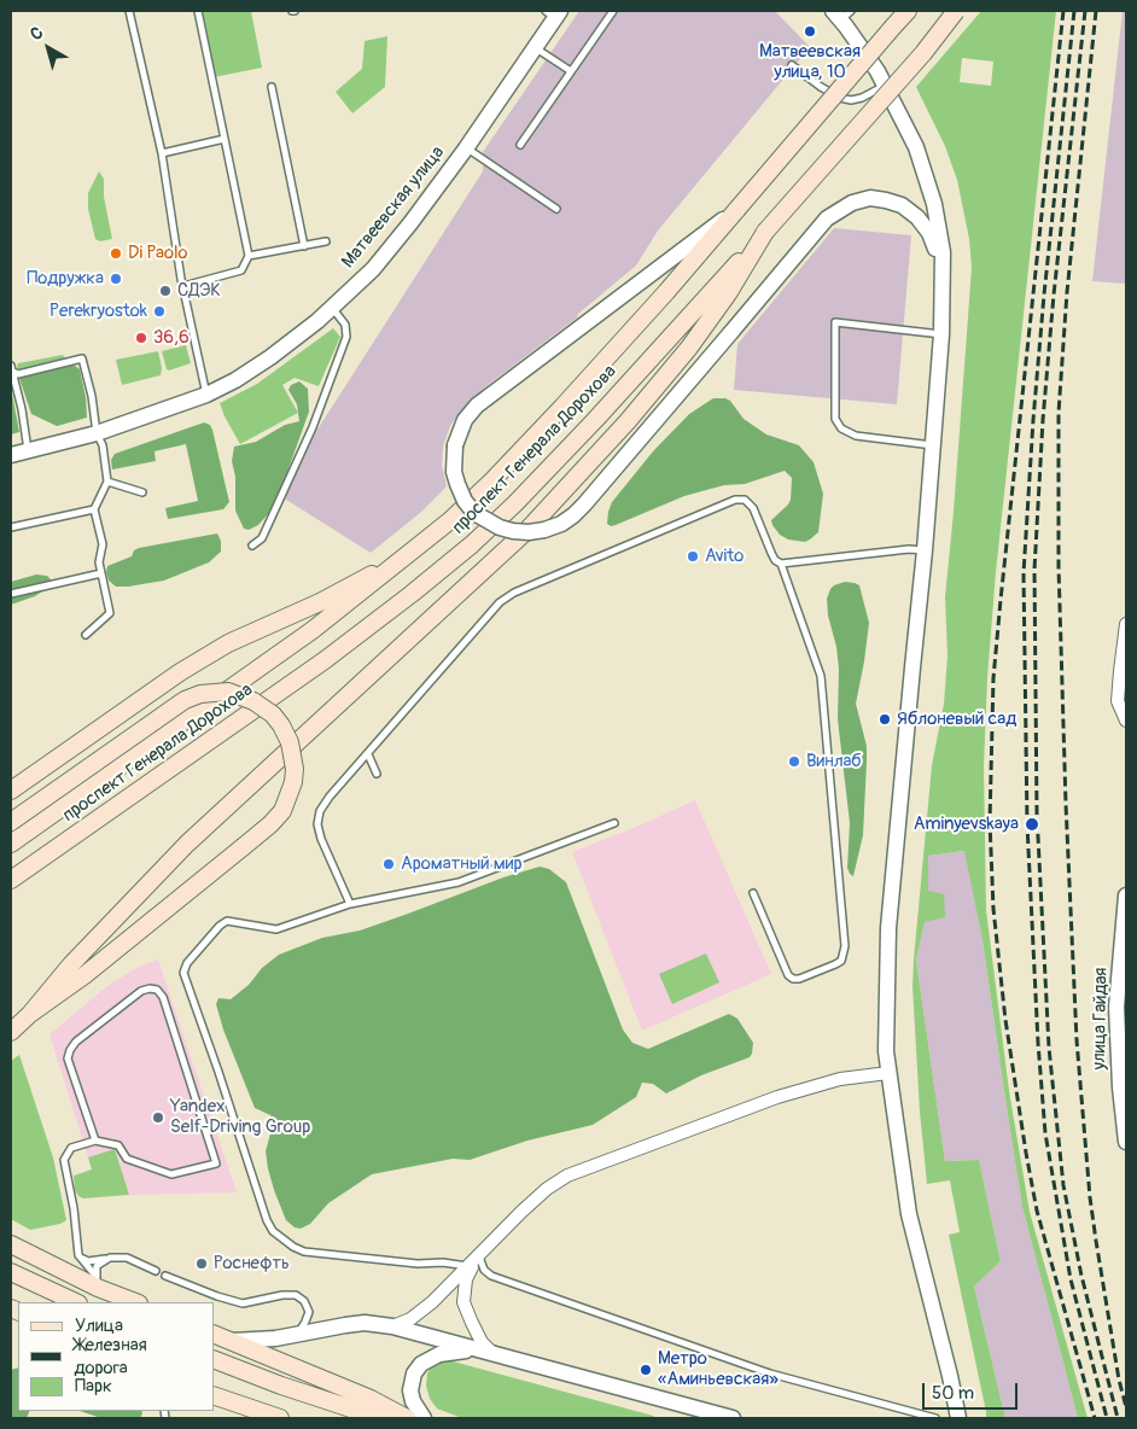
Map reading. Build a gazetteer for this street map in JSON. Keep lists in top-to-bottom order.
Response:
{
  "streets": {
    "main road": ["проспект Генерала Дорохова"],
    "street": ["Матвеевская улица", "улица Гайдая"]
  },
  "places": [
    "Матвеевская улица, 10",
    "Di Paolo",
    "Подружка",
    "СДЭК",
    "Perekryostok",
    "36,6",
    "Avito",
    "Яблоневый сад",
    "Винлаб",
    "Aminyevskaya",
    "Ароматный мир",
    "Yandex Self-Driving Group",
    "Роснефть",
    "Метро «Аминьевская»"
  ],
  "legend": ["Улица", "Железная дорога", "Парк"],
  "scale_bar": "50 m",
  "north": "top left"
}
